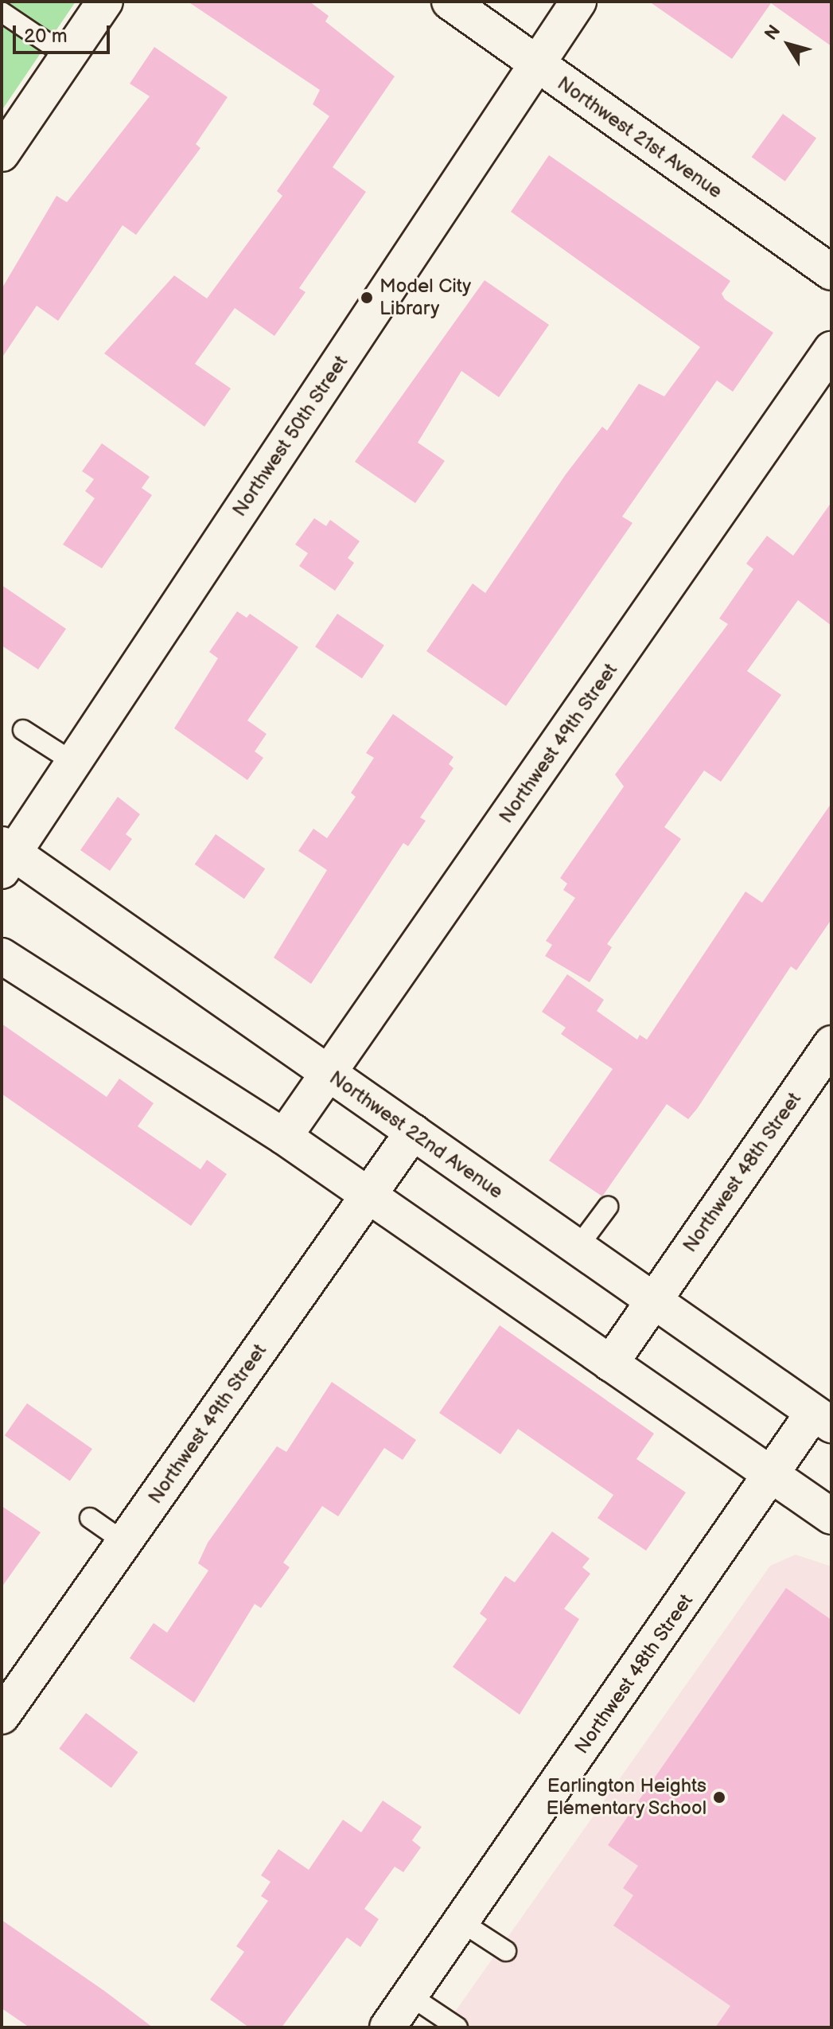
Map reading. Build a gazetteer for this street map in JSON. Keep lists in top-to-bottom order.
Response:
{
  "streets": {
    "street": [
      "Northwest 21st Avenue",
      "Northwest 50th Street",
      "Northwest 49th Street",
      "Northwest 22nd Avenue",
      "Northwest 48th Street"
    ]
  },
  "crossings": [
    ["Northwest 21st Avenue", "Northwest 50th Street"],
    ["Northwest 50th Street", "Northwest 22nd Avenue"],
    ["Northwest 49th Street", "Northwest 22nd Avenue"],
    ["Northwest 22nd Avenue", "Northwest 48th Street"]
  ],
  "places": ["Model City Library", "Earlington Heights Elementary School"],
  "scale_bar": "20 m",
  "north": "top left"
}
